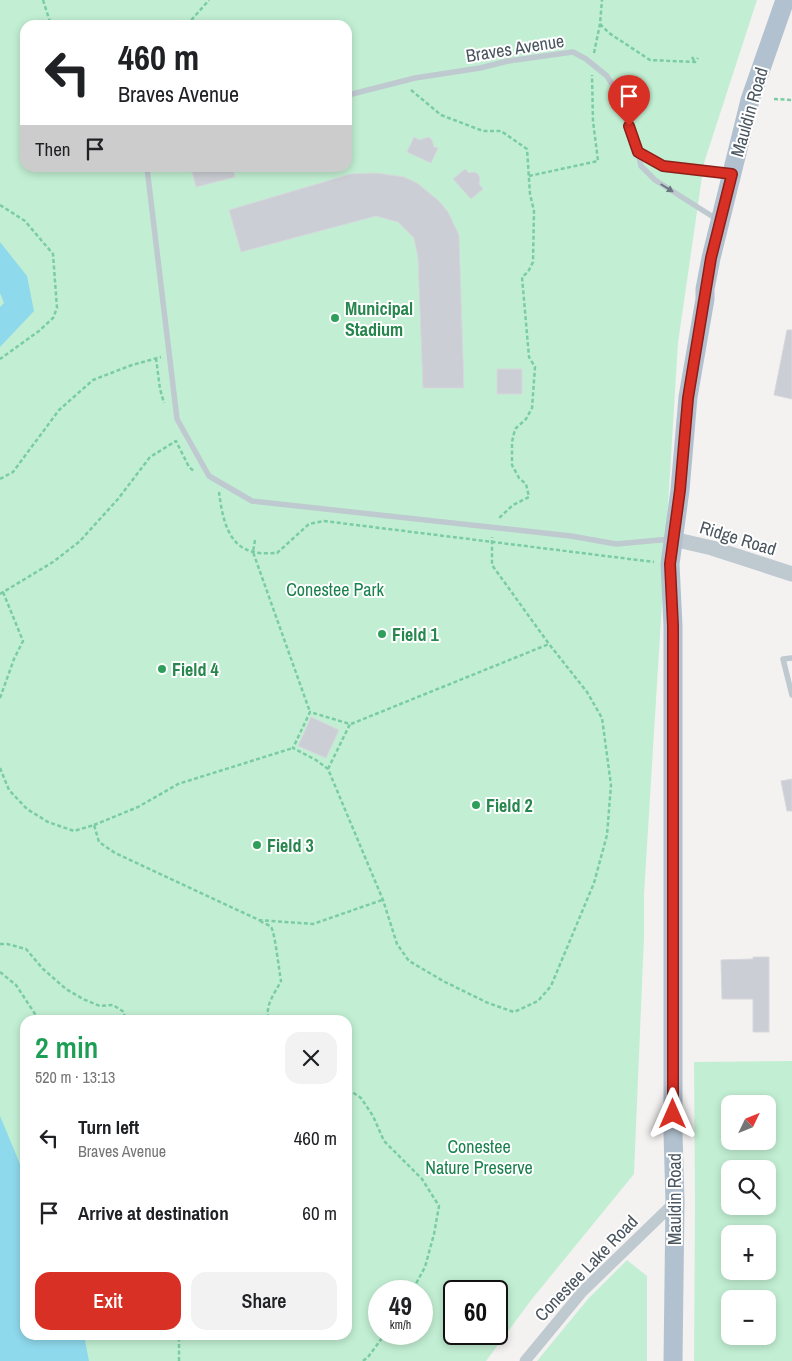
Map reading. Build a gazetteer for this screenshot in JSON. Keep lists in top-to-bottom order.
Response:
{
  "streets": {
    "main road": ["Mauldin Road"],
    "street": ["Ridge Road", "Conestee Lake Road"],
    "lane": ["Braves Avenue"]
  },
  "crossings": [
    ["Braves Avenue", "Mauldin Road"],
    ["Mauldin Road", "Ridge Road"],
    ["Mauldin Road", "Conestee Lake Road"]
  ],
  "parks": ["Conestee Park", "Conestee Nature Preserve"],
  "places": [
    "Municipal Stadium",
    "Field 1",
    "Field 4",
    "Field 2",
    "Field 3"
  ],
  "north": "top right",
  "page": {
    "turn": ["460 m", "Braves Avenue"],
    "then": "Then",
    "heading": ["2 min", "520 m · 13:13"],
    "map_buttons": ["+", "−"],
    "list": [
      {
        "name": "Turn left",
        "note": "Braves Avenue",
        "value": "460 m"
      },
      {
        "name": "Arrive at destination",
        "value": "60 m"
      }
    ],
    "buttons": ["Exit", "Share"],
    "speed": "49 km/h",
    "limit": "60"
  }
}
